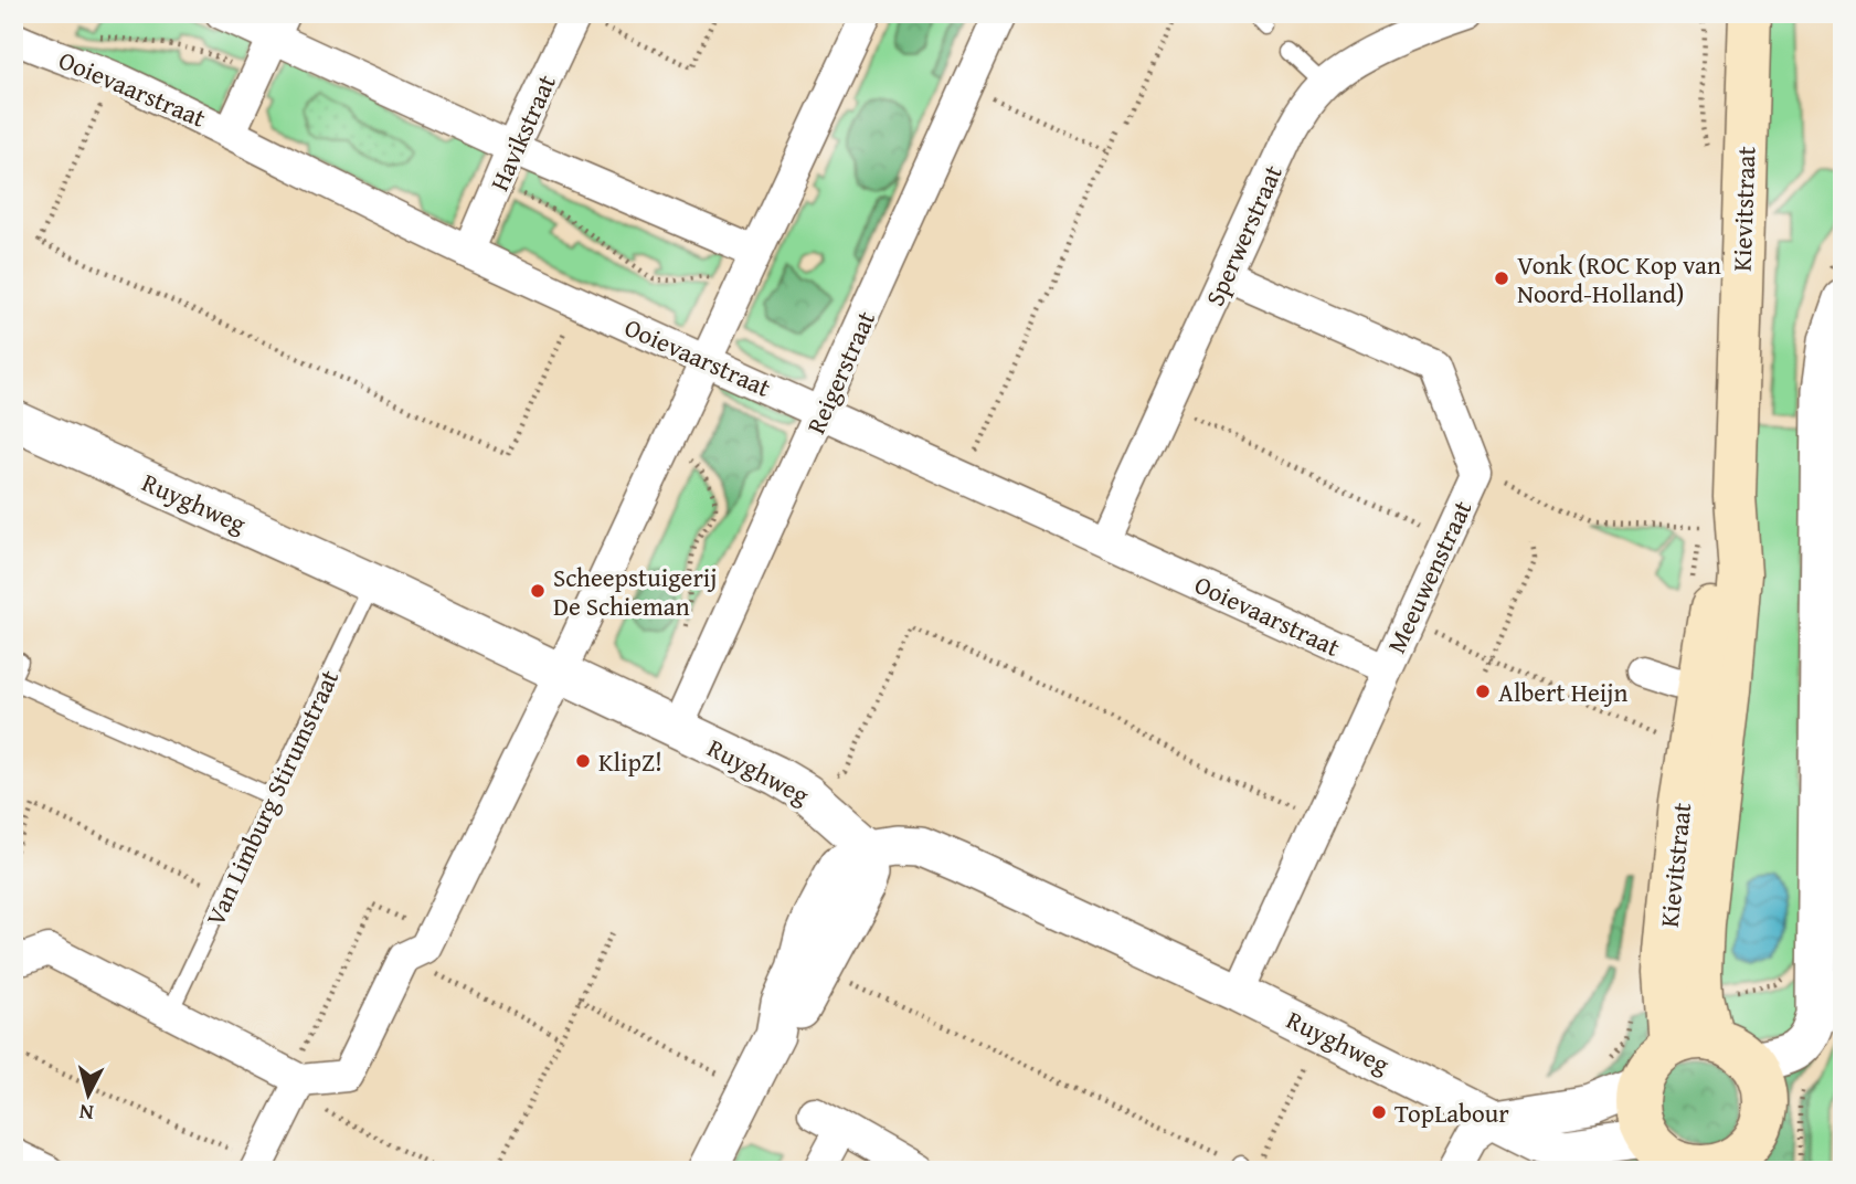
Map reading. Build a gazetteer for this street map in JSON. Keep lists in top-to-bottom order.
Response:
{
  "streets": {
    "main road": ["Kievitstraat"],
    "street": [
      "Ooievaarstraat",
      "Havikstraat",
      "Sperwerstraat",
      "Reigerstraat",
      "Ruyghweg",
      "Meeuwenstraat"
    ],
    "lane": ["Van Limburg Stirumstraat"]
  },
  "crossings": [
    ["Ooievaarstraat", "Havikstraat"],
    ["Ooievaarstraat", "Sperwerstraat"],
    ["Ooievaarstraat", "Reigerstraat"],
    ["Ooievaarstraat", "Meeuwenstraat"],
    ["Kievitstraat", "Ruyghweg"],
    ["Sperwerstraat", "Meeuwenstraat"],
    ["Reigerstraat", "Ruyghweg"],
    ["Ruyghweg", "Meeuwenstraat"],
    ["Ruyghweg", "Van Limburg Stirumstraat"]
  ],
  "places": [
    "Vonk (ROC Kop van Noord-Holland)",
    "Scheepstuigerij De Schieman",
    "Albert Heijn",
    "KlipZ!",
    "TopLabour"
  ],
  "north": "bottom"
}
